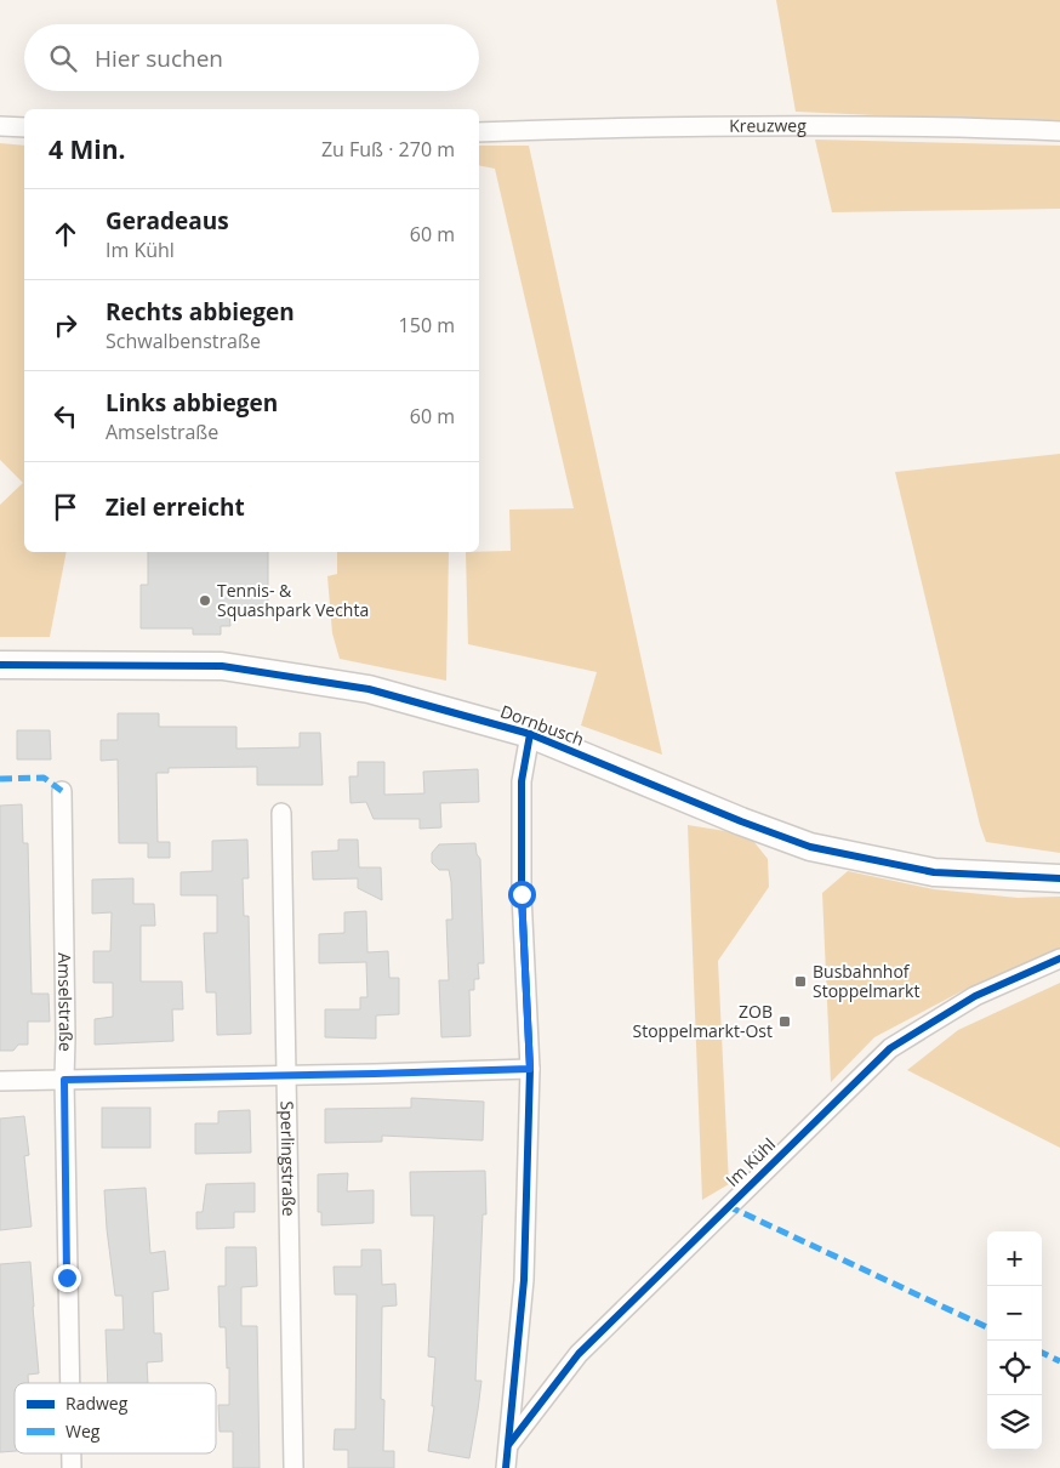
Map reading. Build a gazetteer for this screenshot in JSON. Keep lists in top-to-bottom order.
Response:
{
  "streets": {
    "street": [
      "Kreuzweg",
      "Dornbusch",
      "Amselstraße",
      "Sperlingstraße",
      "Im Kühl"
    ]
  },
  "crossings": [
    ["Dornbusch", "Im Kühl"]
  ],
  "places": {
    "other": ["Tennis- & Squashpark Vechta"],
    "transit": ["Busbahnhof Stoppelmarkt", "ZOB Stoppelmarkt-Ost"]
  },
  "legend": ["Radweg", "Weg"],
  "page": {
    "search": "Hier suchen",
    "heading": ["4 Min.", "Zu Fuß · 270 m"],
    "list": [
      ["Geradeaus", "Im Kühl", "60 m"],
      ["Rechts abbiegen", "Schwalbenstraße", "150 m"],
      ["Links abbiegen", "Amselstraße", "60 m"],
      "Ziel erreicht"
    ],
    "map_buttons": ["+", "−"]
  }
}
